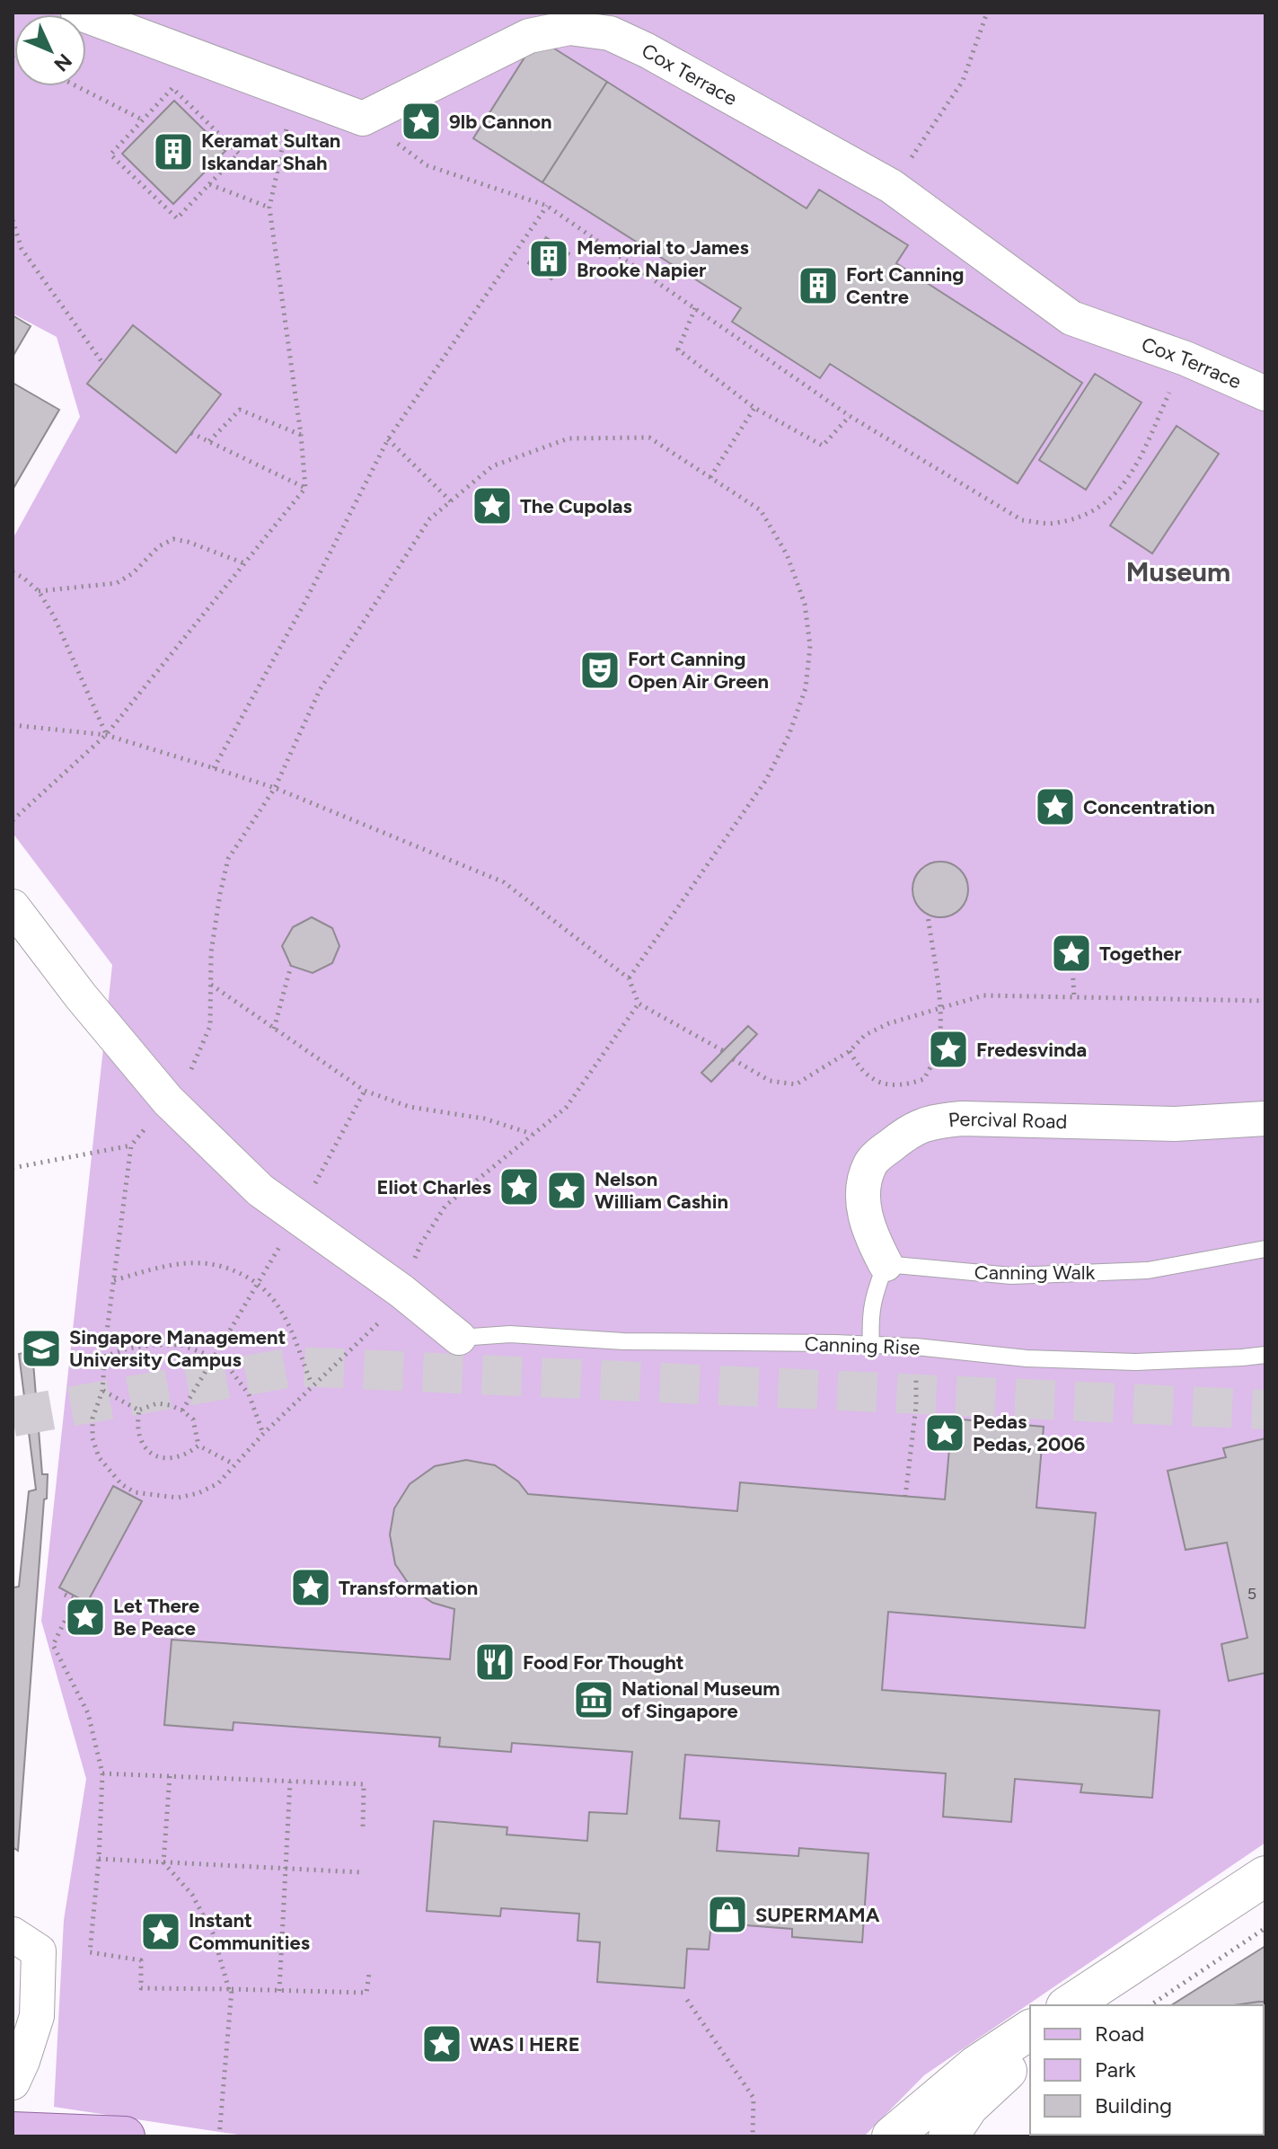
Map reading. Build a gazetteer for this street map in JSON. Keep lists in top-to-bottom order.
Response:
{
  "streets": {
    "street": ["Cox Terrace", "Percival Road"],
    "lane": ["Canning Walk", "Canning Rise"]
  },
  "crossings": [
    ["Percival Road", "Canning Walk"]
  ],
  "districts": ["Museum"],
  "places": {
    "place": [
      "9lb Cannon",
      "The Cupolas",
      "Concentration",
      "Together",
      "Fredesvinda",
      "Eliot Charles",
      "Nelson William Cashin",
      "Pedas Pedas, 2006",
      "Transformation",
      "Let There Be Peace",
      "Instant Communities",
      "WAS I HERE"
    ],
    "building": ["Keramat Sultan Iskandar Shah", "Memorial to James Brooke Napier", "Fort Canning Centre"],
    "theatre": ["Fort Canning Open Air Green"],
    "school or university": ["Singapore Management University Campus"],
    "restaurant": ["Food For Thought"],
    "museum": ["National Museum of Singapore"],
    "shop": ["SUPERMAMA"]
  },
  "house_numbers": ["5"],
  "legend": ["Road", "Park", "Building"],
  "north": "bottom right"
}
